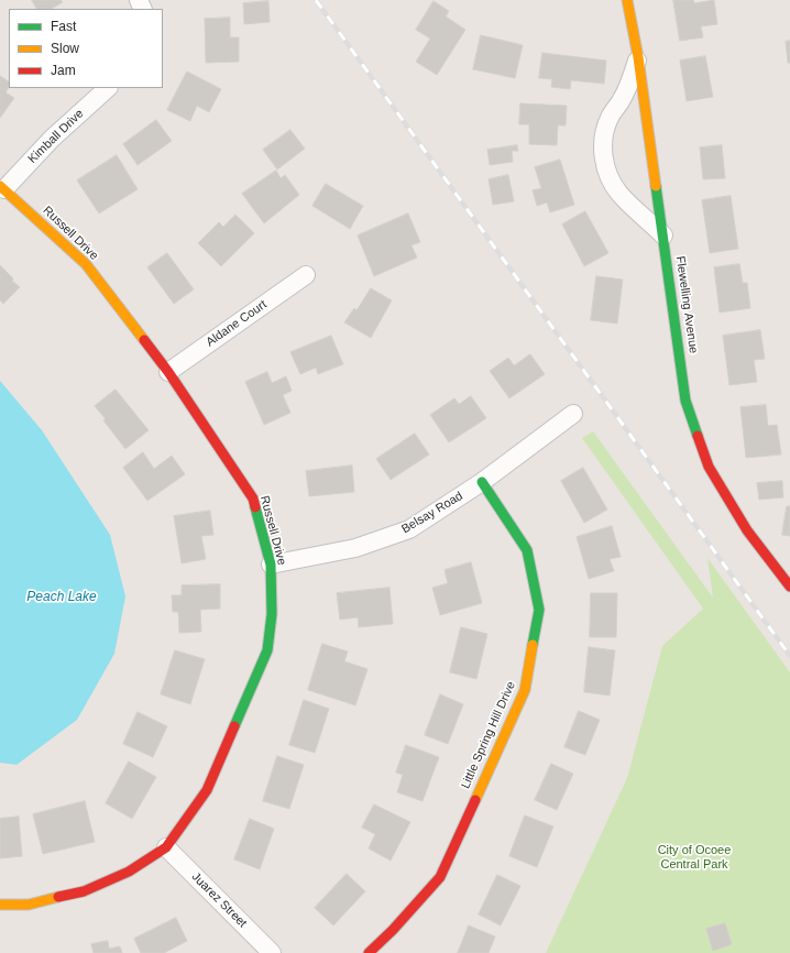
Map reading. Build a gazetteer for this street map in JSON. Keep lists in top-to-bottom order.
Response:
{
  "streets": {
    "street": [
      "Kimball Drive",
      "Russell Drive",
      "Flewelling Avenue",
      "Aldane Court",
      "Belsay Road",
      "Little Spring Hill Drive",
      "Juarez Street"
    ]
  },
  "crossings": [
    ["Kimball Drive", "Russell Drive"],
    ["Russell Drive", "Aldane Court"],
    ["Russell Drive", "Belsay Road"],
    ["Russell Drive", "Juarez Street"],
    ["Belsay Road", "Little Spring Hill Drive"]
  ],
  "water": ["Peach Lake"],
  "parks": ["City of Ocoee Central Park"],
  "legend": ["Fast", "Slow", "Jam"]
}
